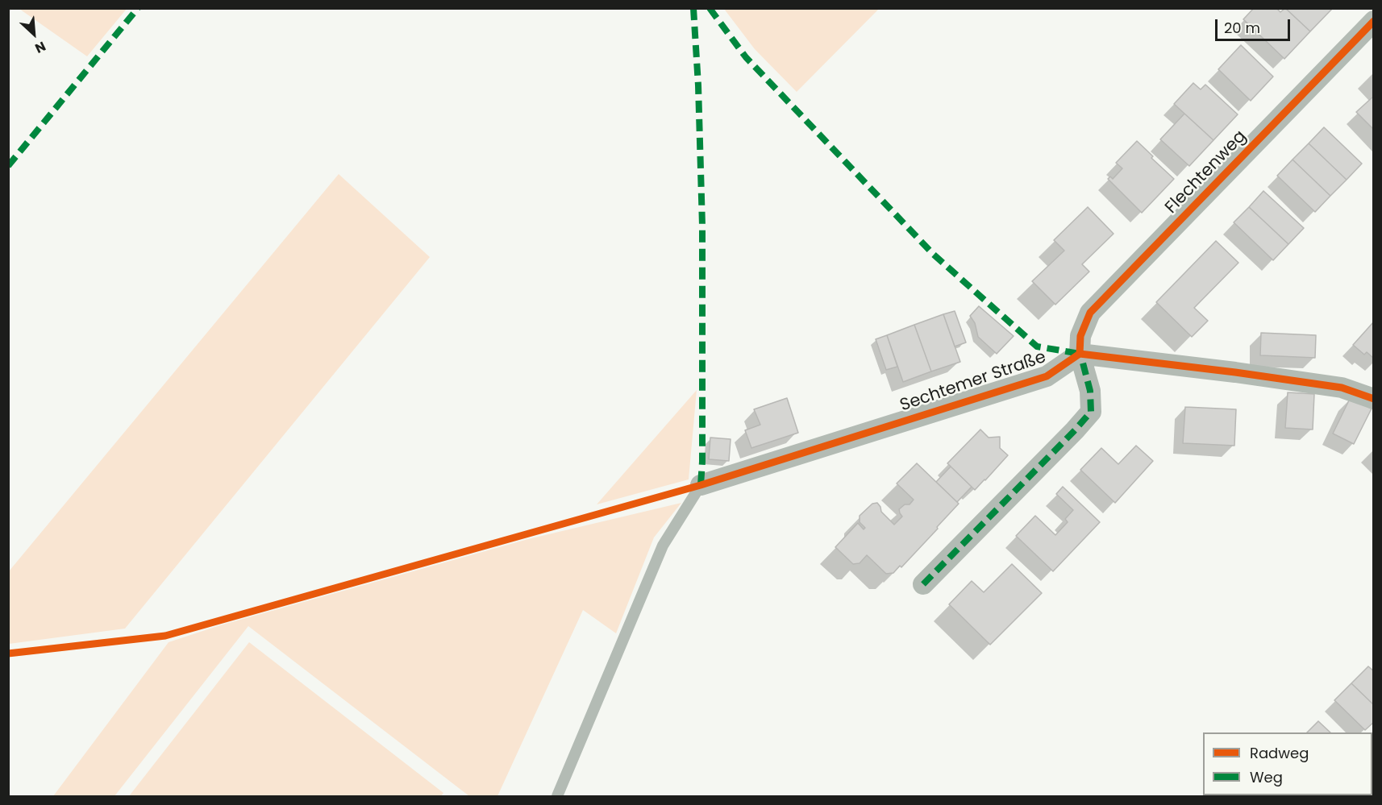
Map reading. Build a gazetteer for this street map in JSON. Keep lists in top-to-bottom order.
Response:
{
  "streets": {
    "street": ["Flechtenweg", "Sechtemer Straße"]
  },
  "crossings": [
    ["Flechtenweg", "Sechtemer Straße"]
  ],
  "legend": ["Radweg", "Weg"],
  "scale_bar": "20 m",
  "north": "bottom right"
}
